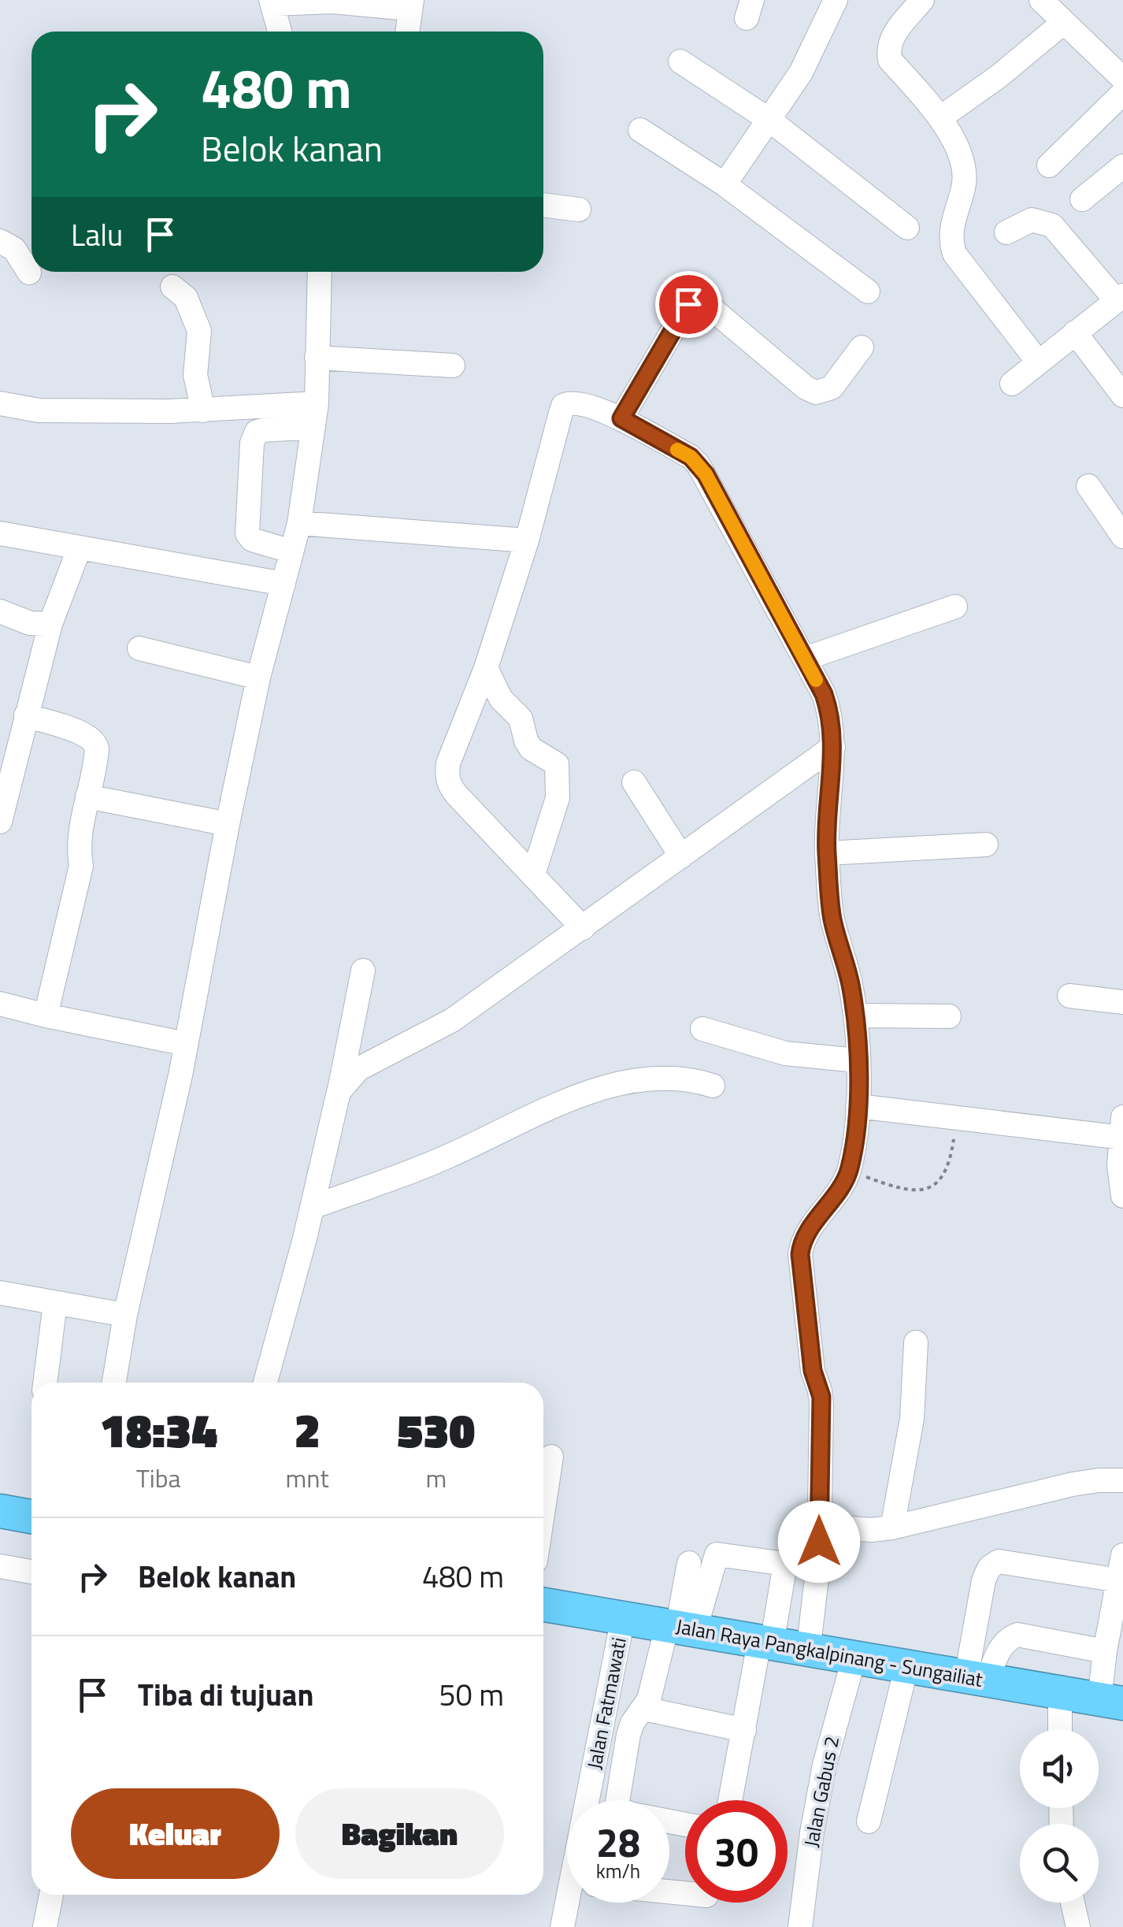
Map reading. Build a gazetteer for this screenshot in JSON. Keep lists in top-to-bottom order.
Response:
{
  "streets": {
    "highway": ["Jalan Raya Pangkalpinang - Sungailiat"],
    "street": ["Jalan Fatmawati", "Jalan Gabus 2"]
  },
  "crossings": [
    ["Jalan Raya Pangkalpinang - Sungailiat", "Jalan Fatmawati"],
    ["Jalan Raya Pangkalpinang - Sungailiat", "Jalan Gabus 2"]
  ],
  "page": {
    "turn": ["480 m", "Belok kanan"],
    "then": "Lalu",
    "eta": [
      "18:34",
      "Tiba",
      "2",
      "mnt",
      "530",
      "m"
    ],
    "list": [
      {
        "name": "Belok kanan",
        "value": "480 m"
      },
      {
        "name": "Tiba di tujuan",
        "value": "50 m"
      }
    ],
    "buttons": ["Keluar", "Bagikan"],
    "speed": "28 km/h",
    "limit": "30"
  }
}
